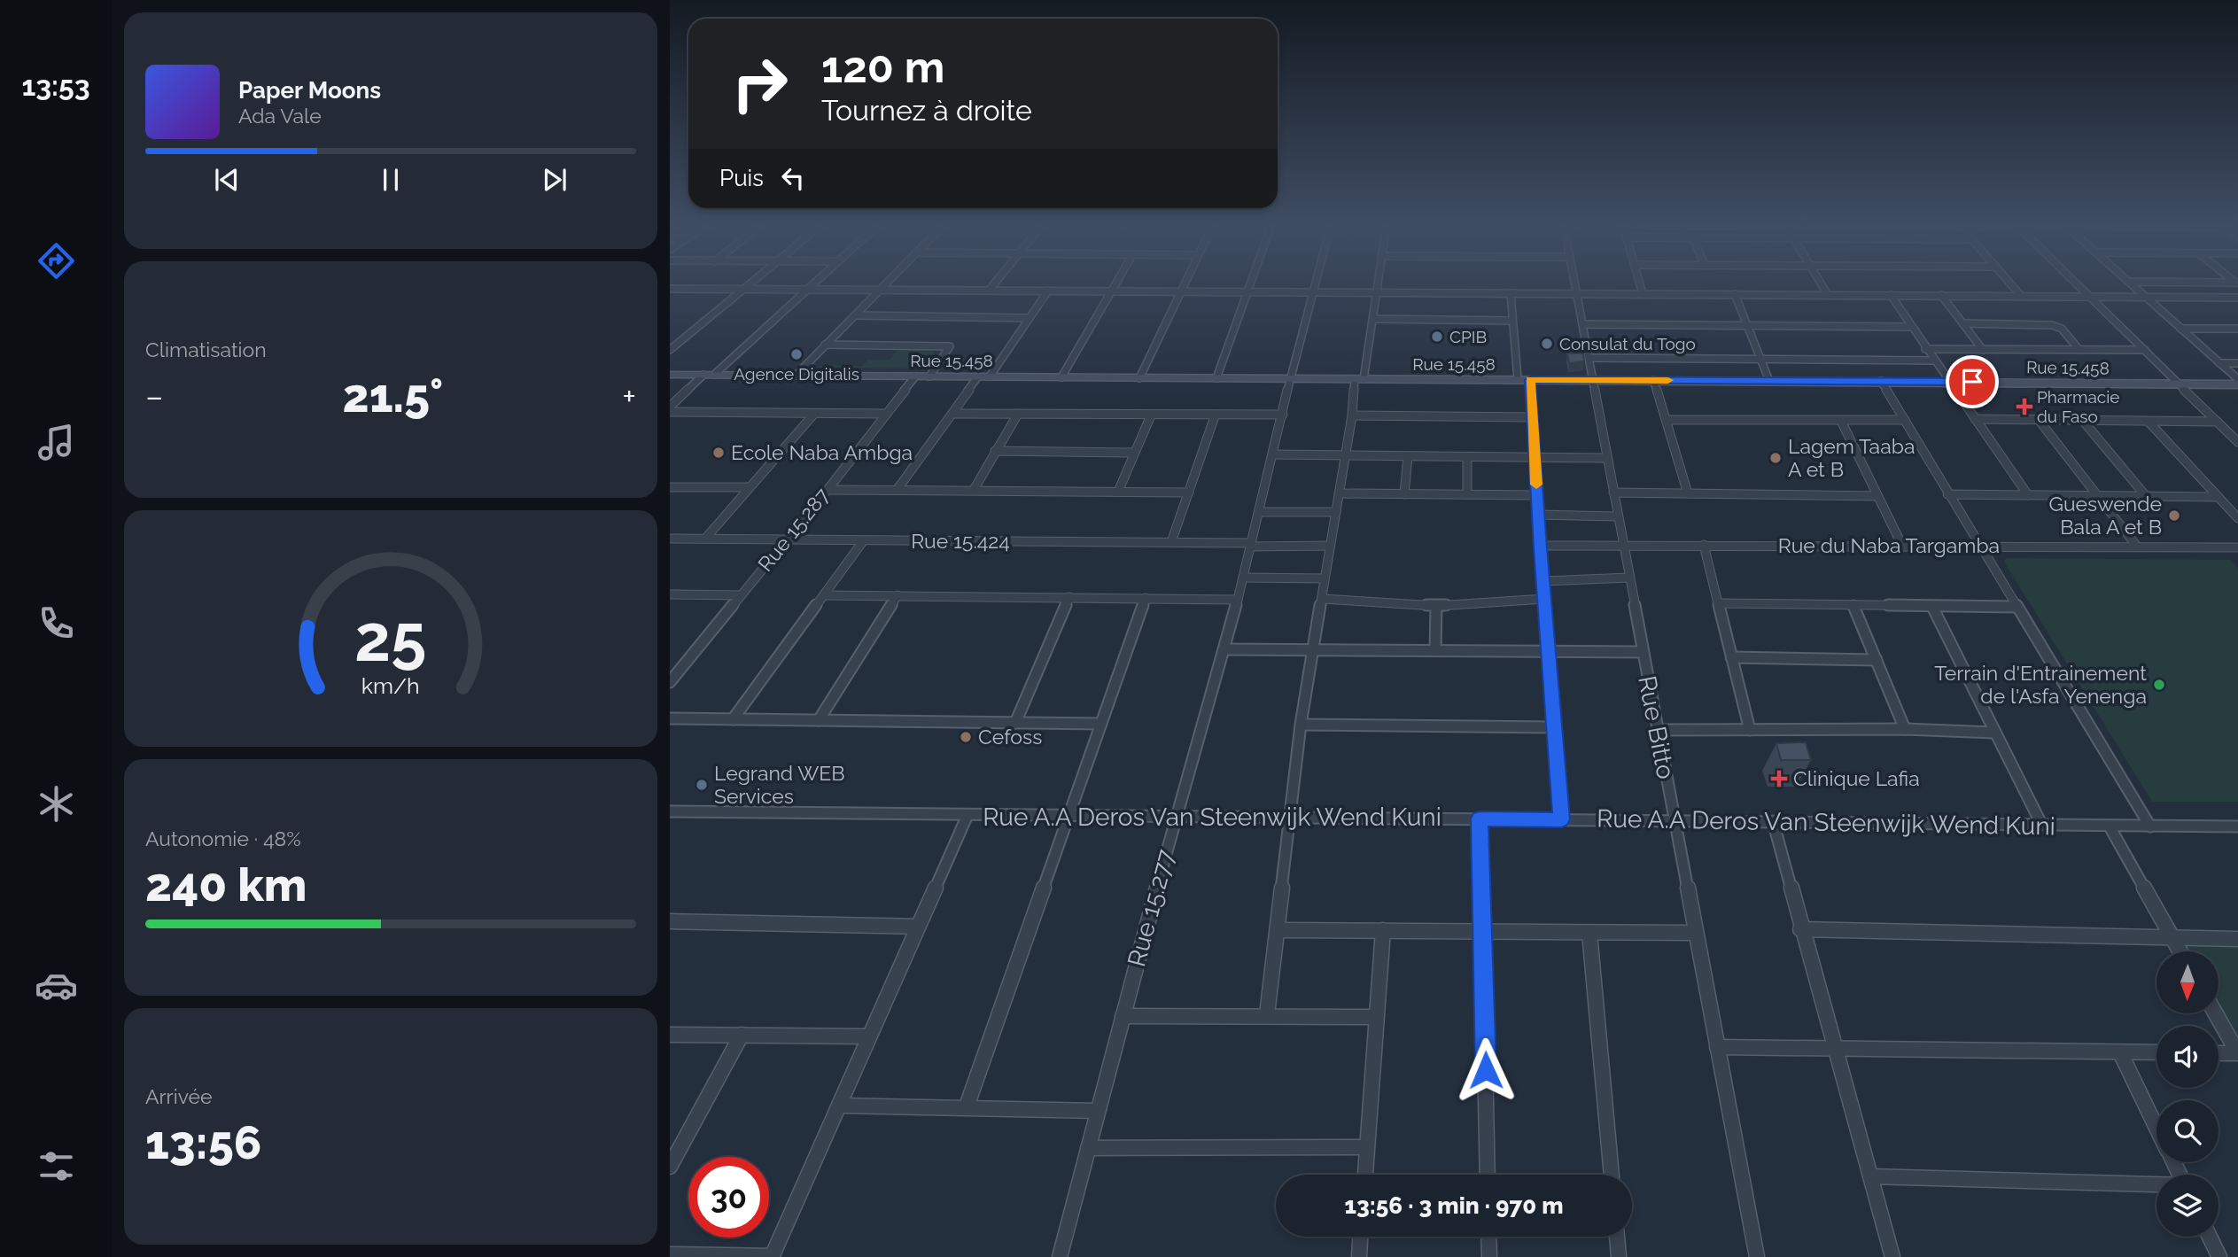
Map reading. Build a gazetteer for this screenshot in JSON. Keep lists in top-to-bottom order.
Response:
{
  "streets": {
    "main road": ["Rue 15.458"],
    "street": [
      "Rue 15.287",
      "Rue 15.424",
      "Rue du Naba Targamba",
      "Rue Bitto",
      "Rue A.A Deros Van Steenwijk Wend Kuni",
      "Rue 15.277"
    ]
  },
  "crossings": [
    ["Rue 15.458", "Rue 15.287"],
    ["Rue 15.458", "Rue Bitto"],
    ["Rue 15.458", "Rue 15.277"],
    ["Rue 15.287", "Rue 15.424"],
    ["Rue 15.424", "Rue 15.277"],
    ["Rue du Naba Targamba", "Rue Bitto"],
    ["Rue Bitto", "Rue A.A Deros Van Steenwijk Wend Kuni"],
    ["Rue A.A Deros Van Steenwijk Wend Kuni", "Rue 15.277"]
  ],
  "places": {
    "other": [
      "CPIB",
      "Consulat du Togo",
      "Agence Digitalis",
      "Ecole Naba Ambga",
      "Lagem Taaba A et B",
      "Gueswende Bala A et B",
      "Terrain d'Entrainement de l'Asfa Yenenga",
      "Cefoss",
      "Legrand WEB Services"
    ],
    "health": ["Pharmacie du Faso", "Clinique Lafia"]
  },
  "north": "bottom",
  "page": {
    "tabs": "13:53",
    "turn": ["120 m", "Tournez à droite"],
    "song": ["Paper Moons", "Ada Vale"],
    "then": "Puis",
    "tile": [
      "Climatisation",
      ["Autonomie · 48%", "240 km"],
      ["Arrivée", "13:56"]
    ],
    "heat": ["−", "21.5°", "+"],
    "limit": "30",
    "trip": "13:56 · 3 min · 970 m",
    "gauge": ["25", "km/h"]
  }
}
